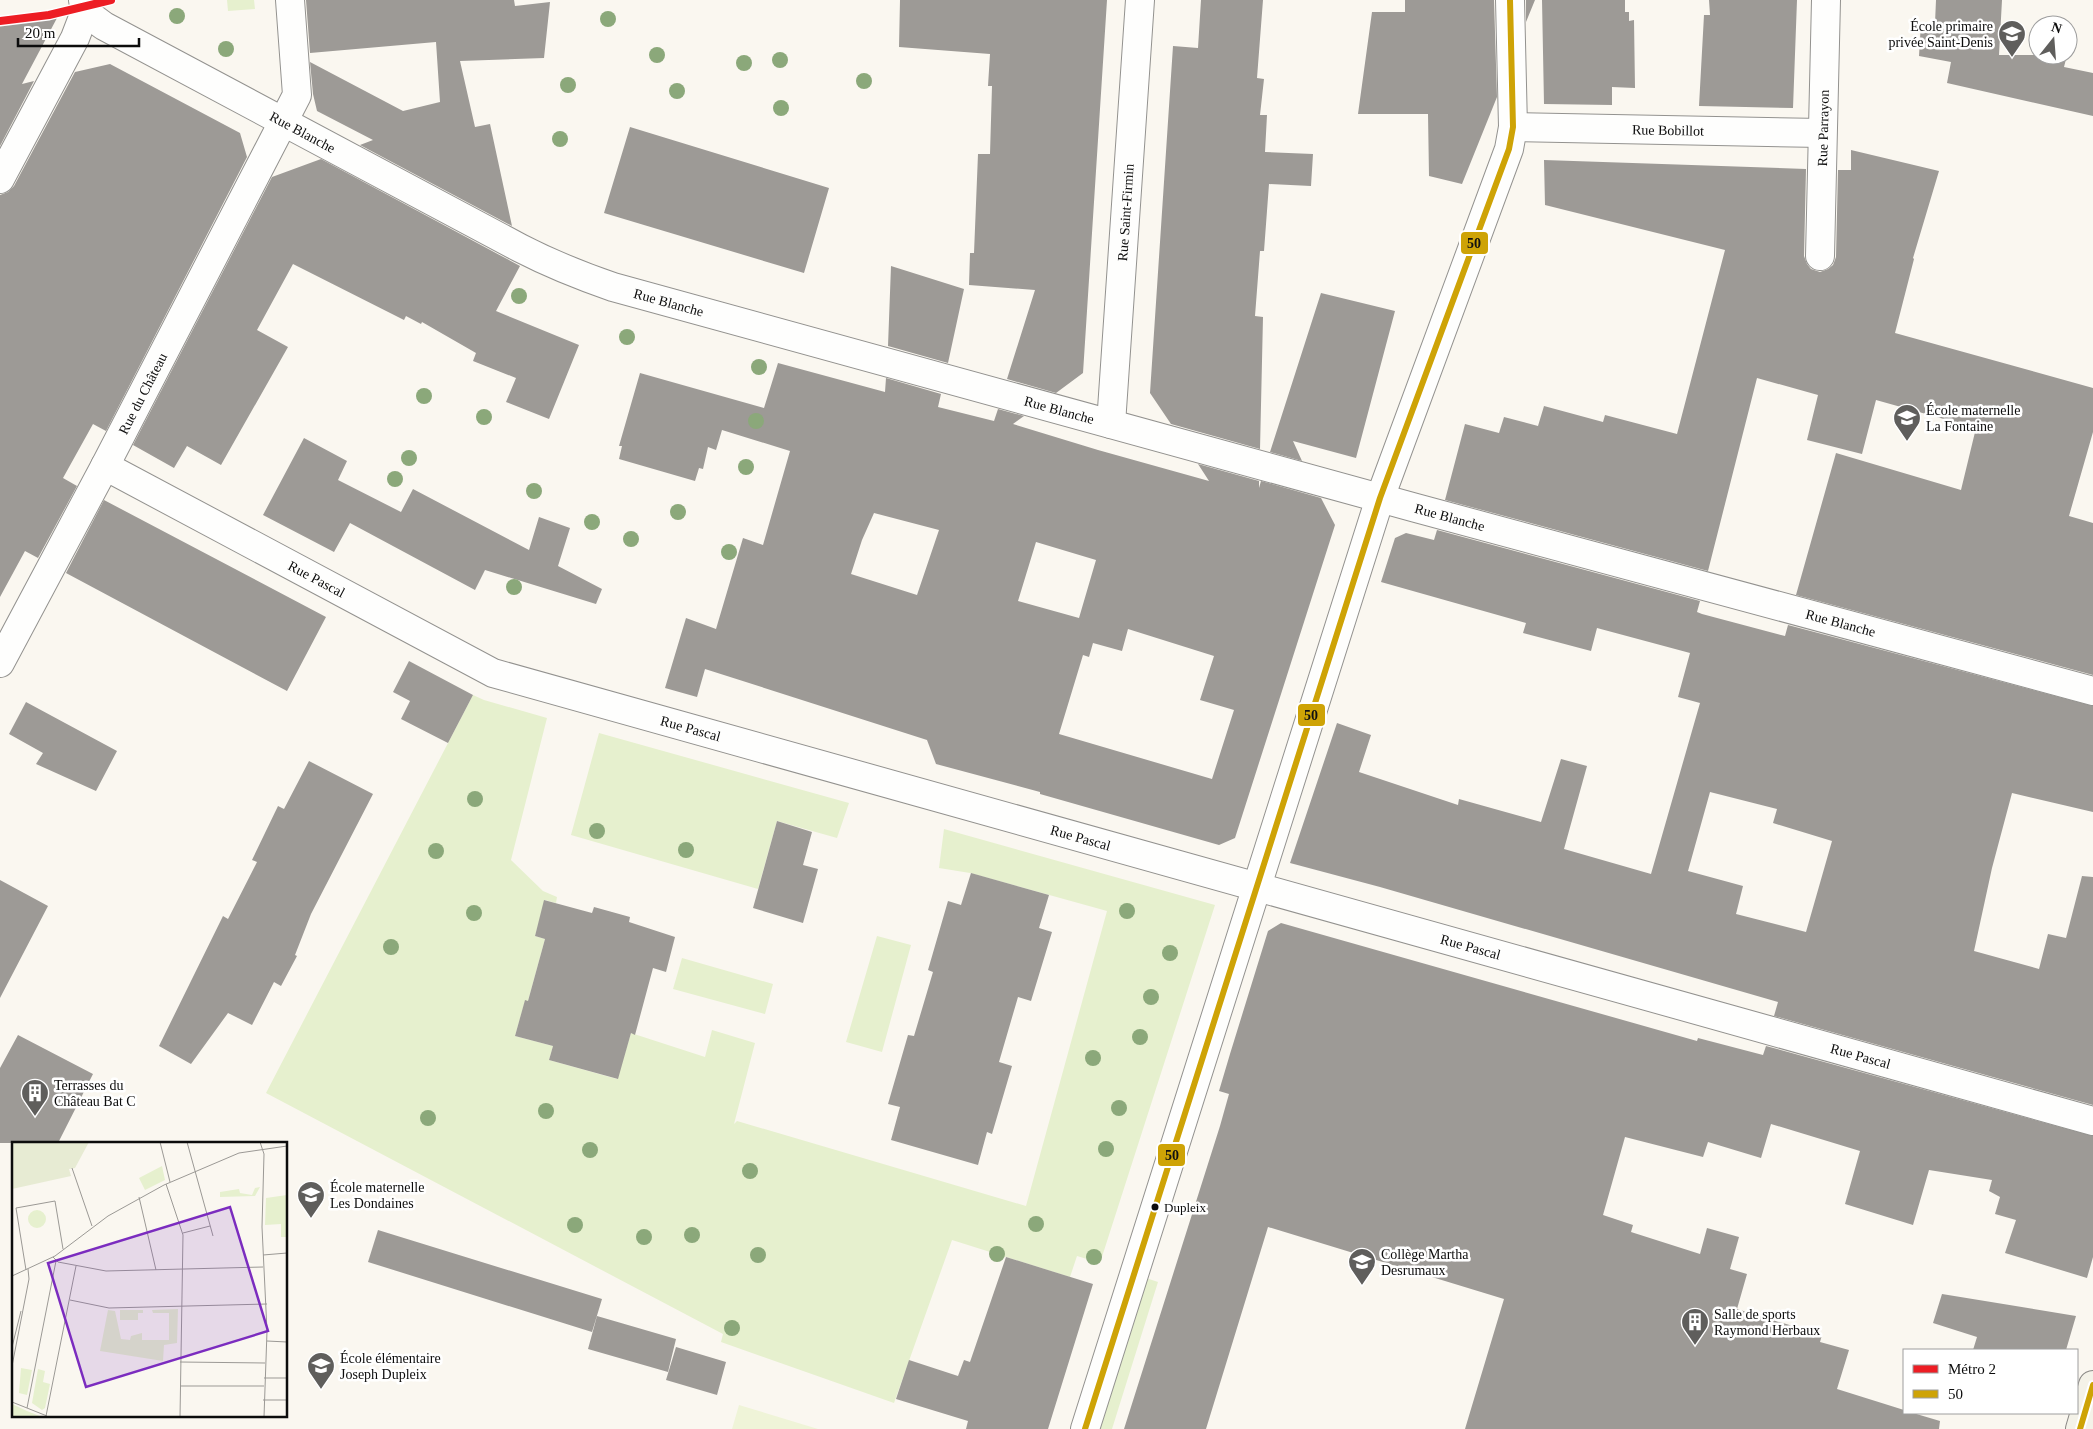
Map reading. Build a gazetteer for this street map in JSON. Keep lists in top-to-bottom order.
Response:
{
  "streets": {
    "street": [
      "Rue Parrayon",
      "Rue Bobillot",
      "Rue Blanche",
      "Rue Saint-Firmin",
      "Rue du Château",
      "Rue Pascal"
    ]
  },
  "crossings": [
    ["Rue Parrayon", "Rue Bobillot"],
    ["Rue Blanche", "Rue Saint-Firmin"],
    ["Rue Blanche", "Rue du Château"],
    ["Rue du Château", "Rue Pascal"]
  ],
  "places": {
    "school or university": [
      "École primaire privée Saint-Denis",
      "École maternelle La Fontaine",
      "École maternelle Les Dondaines",
      "Collège Martha Desrumaux",
      "École élémentaire Joseph Dupleix"
    ],
    "building": ["Terrasses du Château Bat C", "Salle de sports Raymond Herbaux"],
    "other": ["Dupleix"]
  },
  "lines": ["metro line 2", "transit line 50"],
  "legend": ["Métro 2", "50"],
  "scale_bar": "20 m",
  "north": "top"
}
